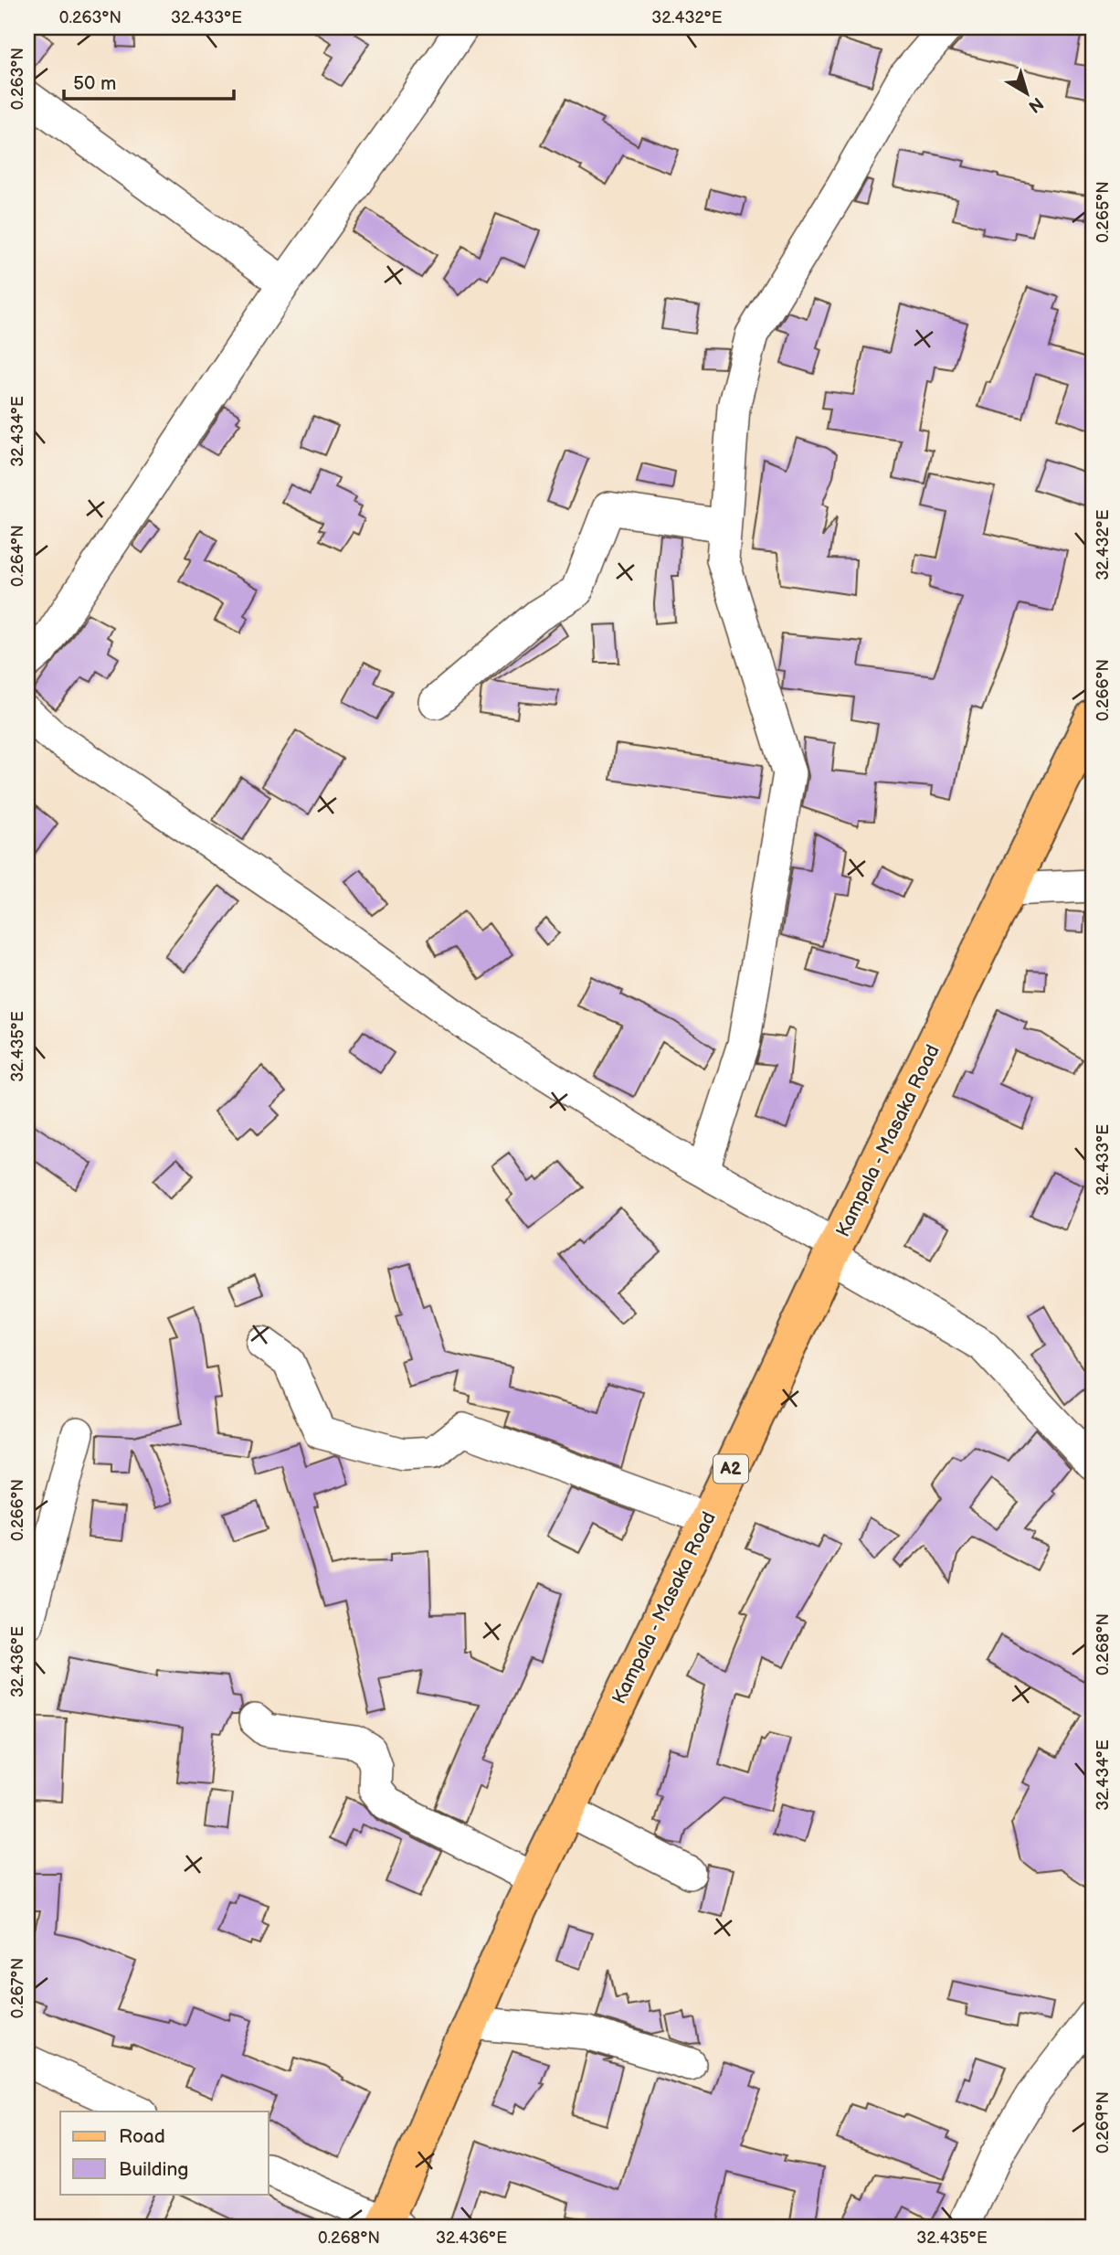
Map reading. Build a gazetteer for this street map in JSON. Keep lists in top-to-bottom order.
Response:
{
  "streets": {
    "main road": ["Kampala - Masaka Road", "A2"]
  },
  "legend": ["Road", "Building"],
  "scale_bar": "50 m",
  "north": "bottom right",
  "coordinates": [
    "0.263°N",
    "32.433°E",
    "32.432°E",
    "0.265°N",
    "32.434°E",
    "0.264°N",
    "0.266°N",
    "32.435°E",
    "0.268°N",
    "32.436°E",
    "0.267°N",
    "0.269°N"
  ]
}
